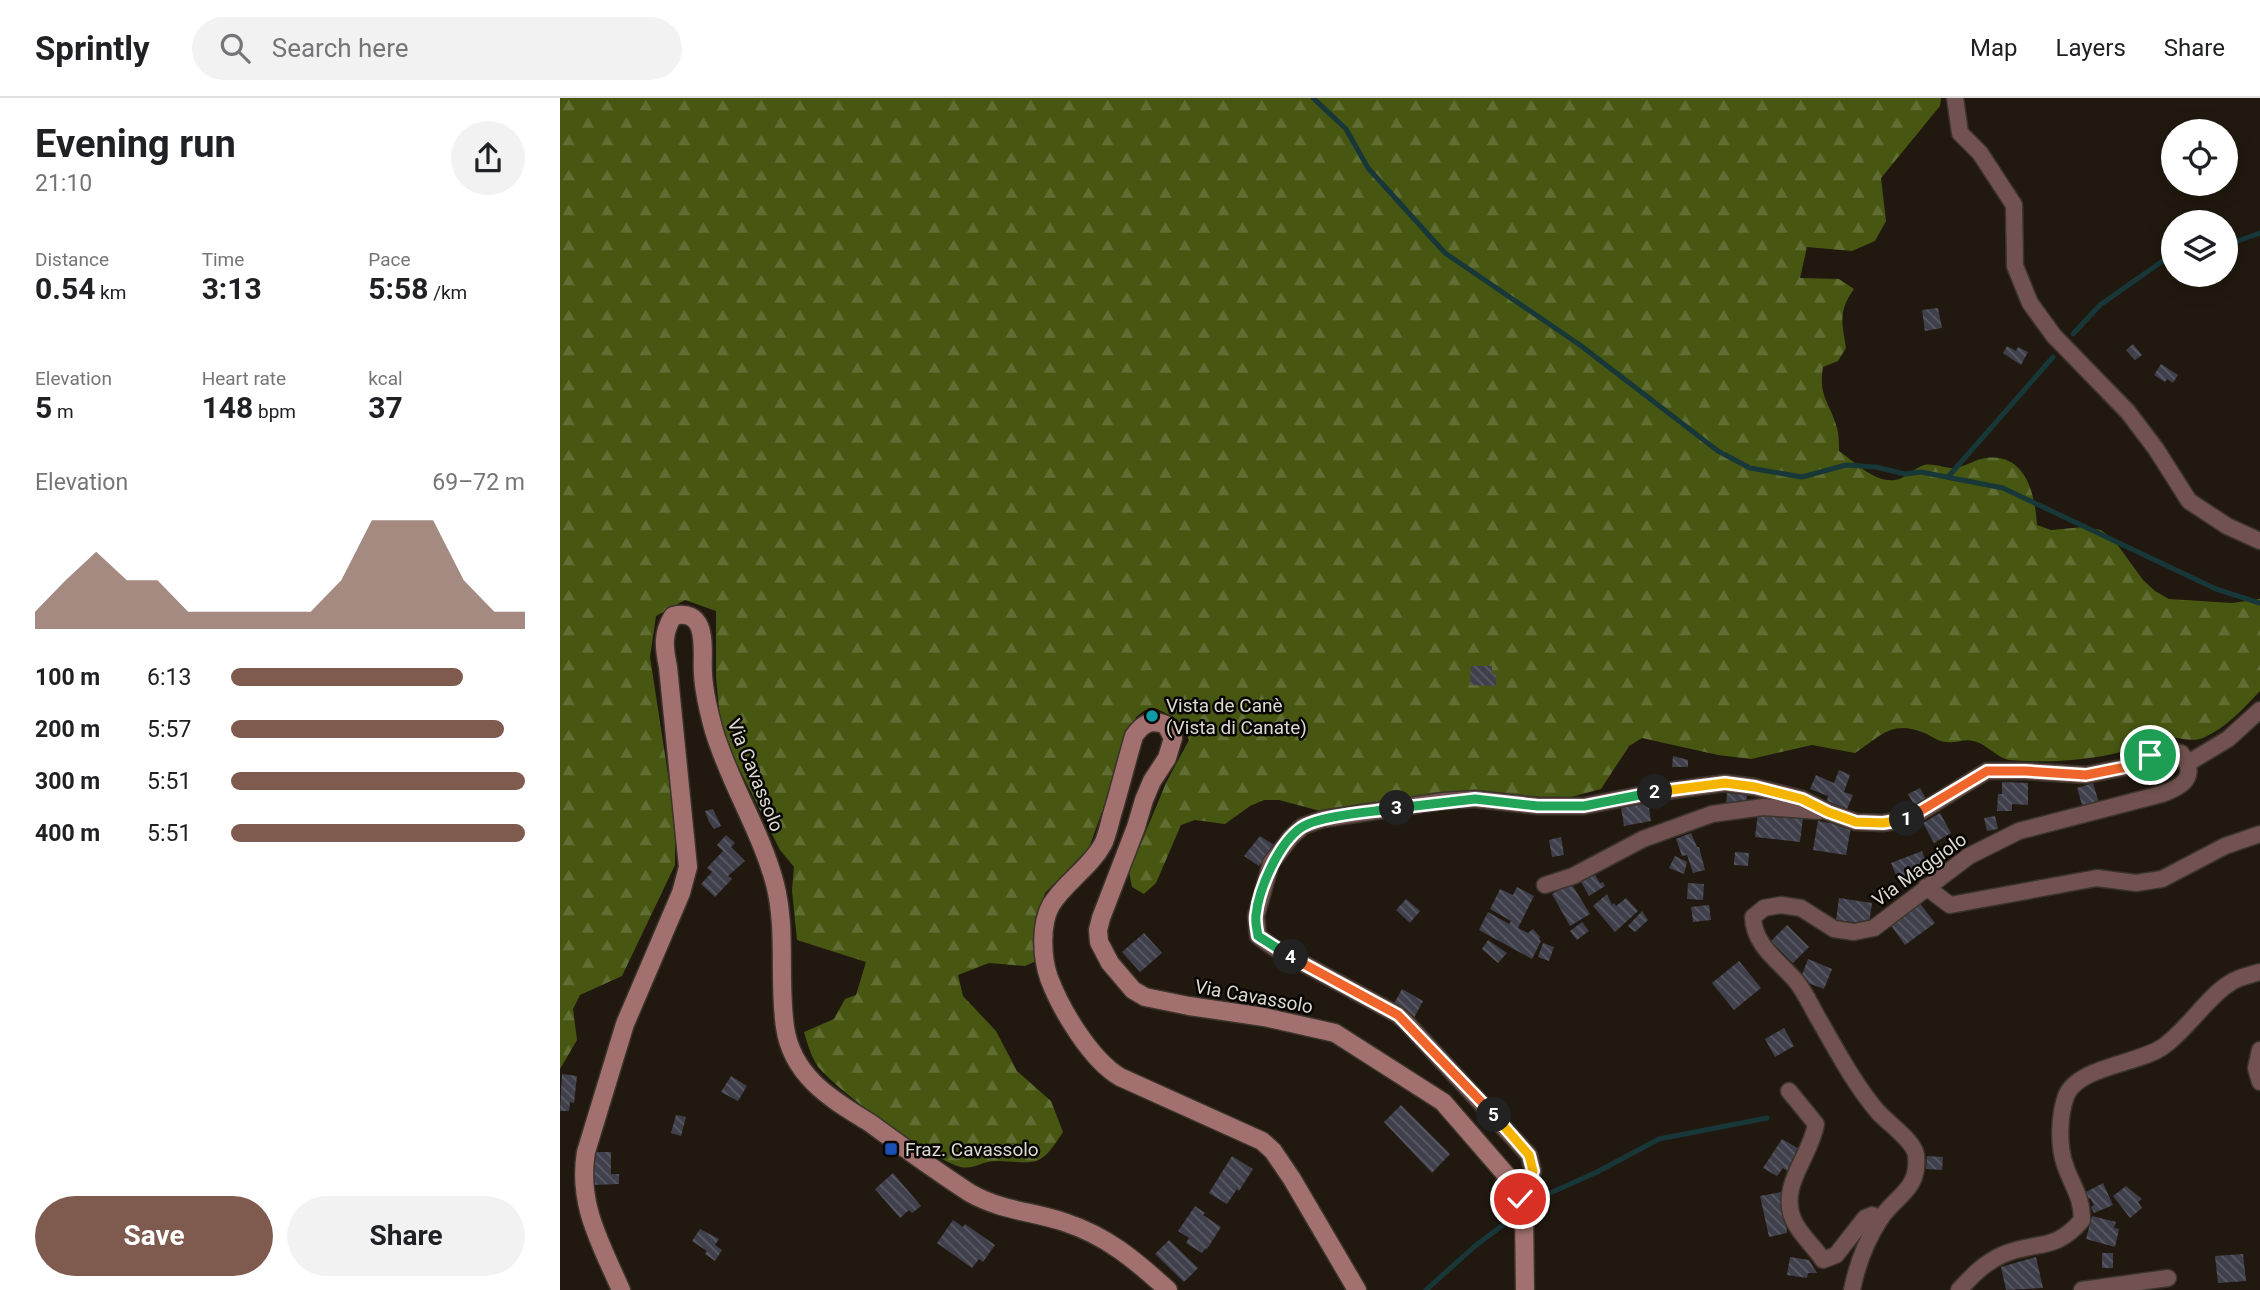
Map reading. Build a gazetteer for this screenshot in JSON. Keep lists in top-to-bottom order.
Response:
{
  "streets": {
    "main road": ["Via Cavassolo"],
    "street": ["Via Maggiolo"]
  },
  "places": {
    "other": ["Vista de Canè (Vista di Canate)"],
    "transit": ["Fraz. Cavassolo"]
  },
  "page": {
    "header": "Sprintly",
    "search": "Search here",
    "nav": ["Map", "Layers", "Share"],
    "heading": ["Evening run", "21:10"],
    "stats": [
      ["Distance", "0.54 km"],
      ["Time", "3:13"],
      ["Pace", "5:58 /km"],
      ["Elevation", "5 m"],
      ["Heart rate", "148 bpm"],
      ["kcal", "37"]
    ],
    "chart": ["Elevation", "69–72 m"],
    "list": [
      {
        "name": "100 m",
        "note": "6:13"
      },
      {
        "name": "200 m",
        "note": "5:57"
      },
      {
        "name": "300 m",
        "note": "5:51"
      },
      {
        "name": "400 m",
        "note": "5:51"
      }
    ],
    "pins": [
      "2",
      "3",
      "1",
      "4",
      "5"
    ],
    "buttons": ["Save", "Share"]
  }
}
